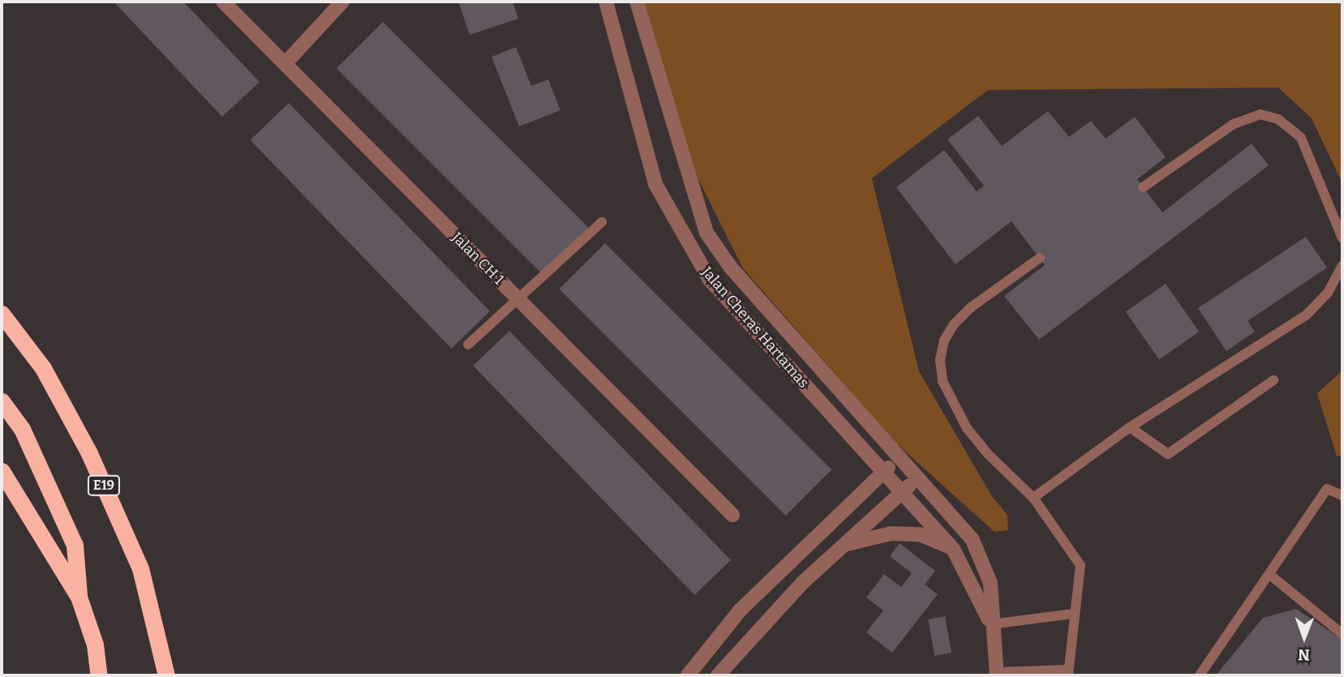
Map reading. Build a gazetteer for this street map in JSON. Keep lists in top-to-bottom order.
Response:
{
  "streets": {
    "highway": ["E19"],
    "street": ["Jalan CH 1", "Jalan Cheras Hartamas"]
  },
  "north": "bottom"
}
